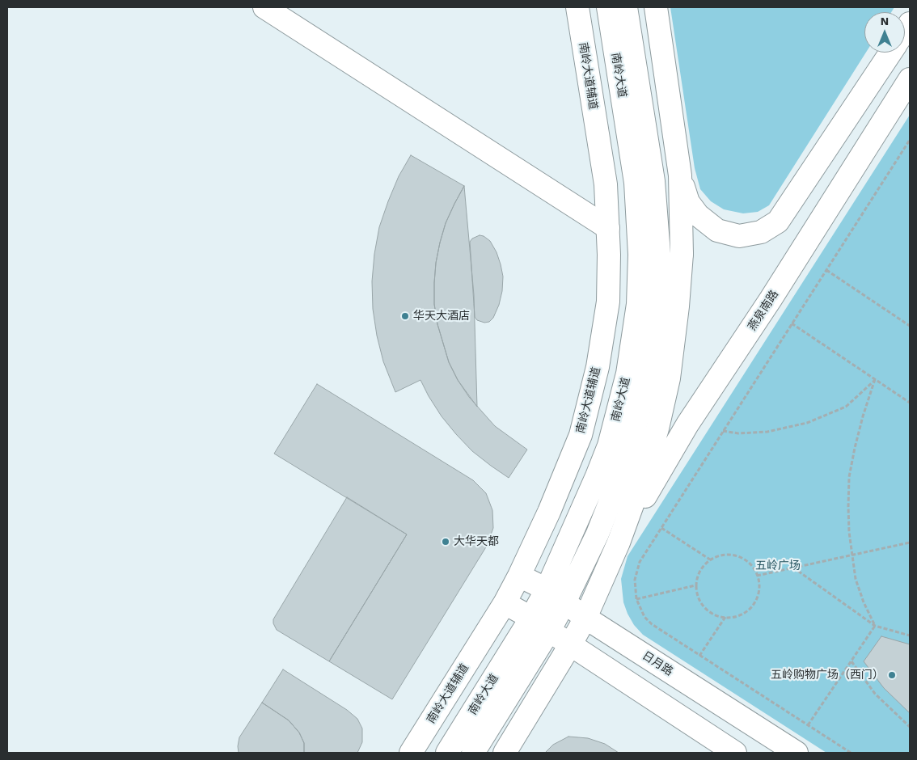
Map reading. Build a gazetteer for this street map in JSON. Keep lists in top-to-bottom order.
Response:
{
  "streets": {
    "main road": [
      "南岭大道",
      "南岭大道辅道",
      "燕泉南路",
      "日月路"
    ]
  },
  "crossings": [
    ["南岭大道", "日月路"],
    ["南岭大道辅道", "日月路"]
  ],
  "parks": ["五岭广场"],
  "places": ["华天大酒店", "大华天都", "五岭购物广场（西门）"],
  "north": "top"
}
